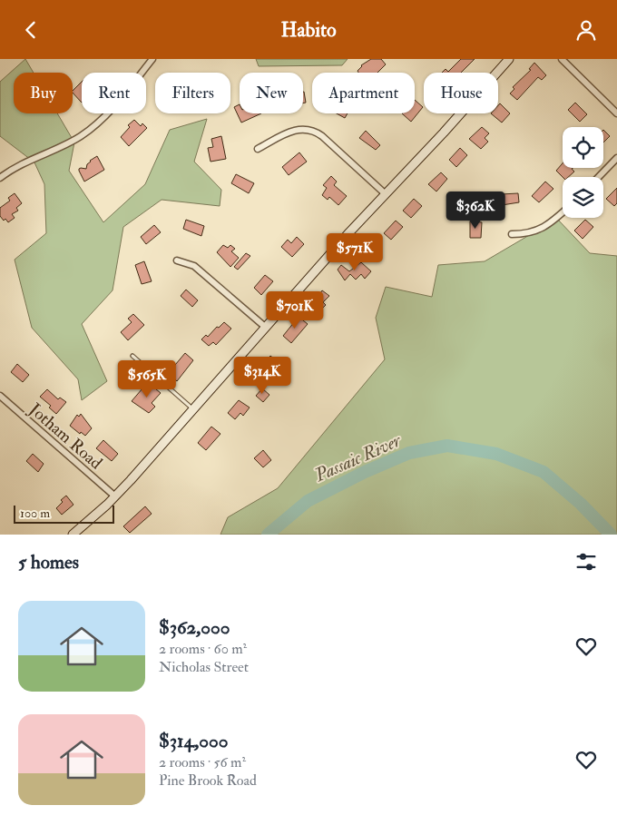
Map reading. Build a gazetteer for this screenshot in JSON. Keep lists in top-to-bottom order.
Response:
{
  "streets": {
    "street": ["Jotham Road"]
  },
  "water": ["Passaic River"],
  "scale_bar": "100 m",
  "page": {
    "header": "Habito",
    "chip": [
      "Buy",
      "Rent",
      "Filters",
      "New",
      "Apartment",
      "House"
    ],
    "price": [
      "$362K",
      "$571K",
      "$701K",
      "$314K",
      "$565K"
    ],
    "scale": "100 m",
    "heading": "5 homes",
    "list": [
      {
        "name": "$362,000",
        "note": "2 rooms · 60 m² · Nicholas Street"
      },
      {
        "name": "$314,000",
        "note": "2 rooms · 56 m² · Pine Brook Road"
      }
    ]
  }
}
